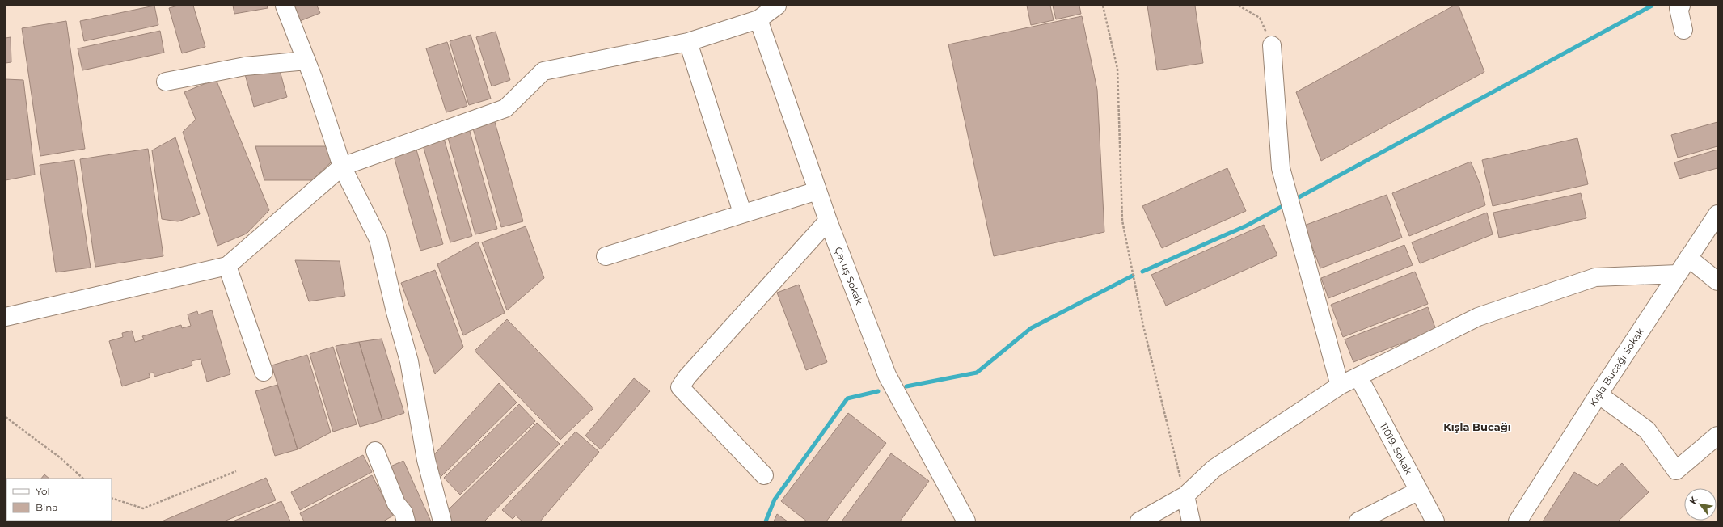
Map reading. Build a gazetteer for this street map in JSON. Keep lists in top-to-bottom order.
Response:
{
  "streets": {
    "street": ["Çavuş Sokak", "Kışla Bucağı Sokak", "11019. Sokak"]
  },
  "districts": ["Kışla Bucağı"],
  "legend": ["Yol", "Bina"],
  "north": "top left"
}
